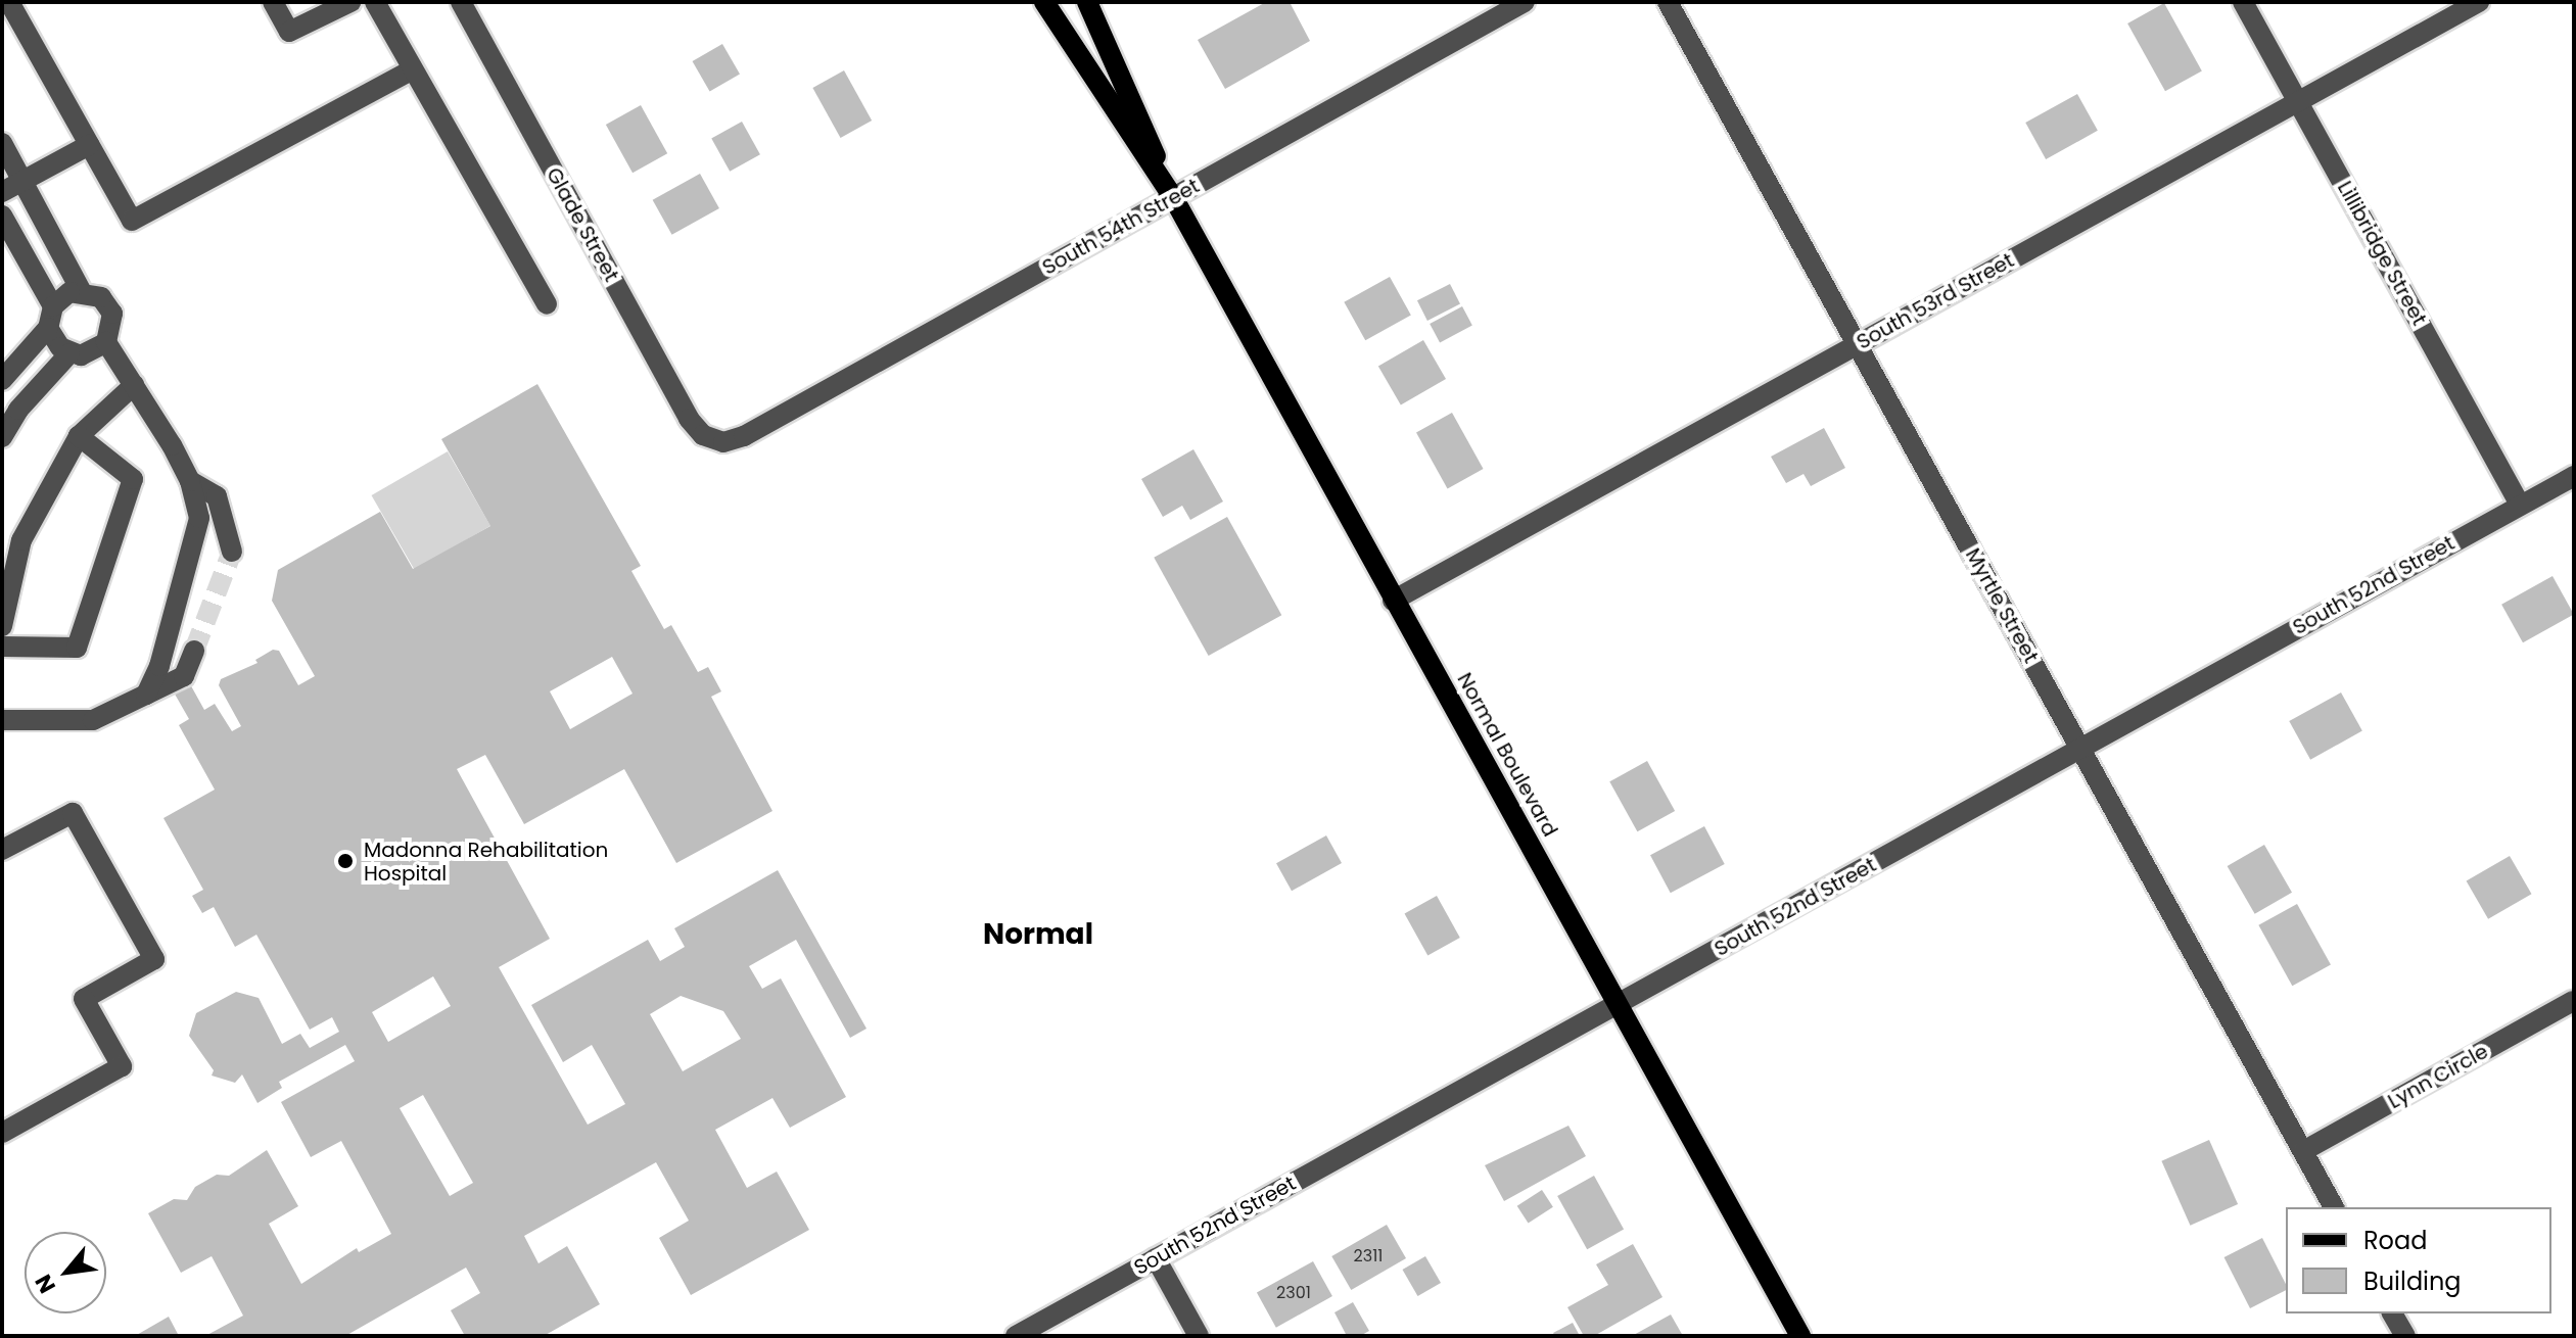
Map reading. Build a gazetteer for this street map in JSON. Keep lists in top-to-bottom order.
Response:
{
  "streets": {
    "main road": ["Normal Boulevard"],
    "street": [
      "Glade Street",
      "South 54th Street",
      "Lillibridge Street",
      "South 53rd Street",
      "South 52nd Street",
      "Myrtle Street",
      "Lynn Circle"
    ]
  },
  "crossings": [
    ["Glade Street", "South 54th Street"],
    ["South 54th Street", "Normal Boulevard"],
    ["Lillibridge Street", "South 53rd Street"],
    ["Lillibridge Street", "South 52nd Street"],
    ["South 53rd Street", "Myrtle Street"],
    ["South 53rd Street", "Normal Boulevard"],
    ["South 52nd Street", "Myrtle Street"],
    ["South 52nd Street", "Normal Boulevard"],
    ["Myrtle Street", "Lynn Circle"]
  ],
  "districts": ["Normal"],
  "places": ["Madonna Rehabilitation Hospital"],
  "house_numbers": ["2311", "2301"],
  "legend": ["Road", "Building"],
  "north": "bottom left"
}
